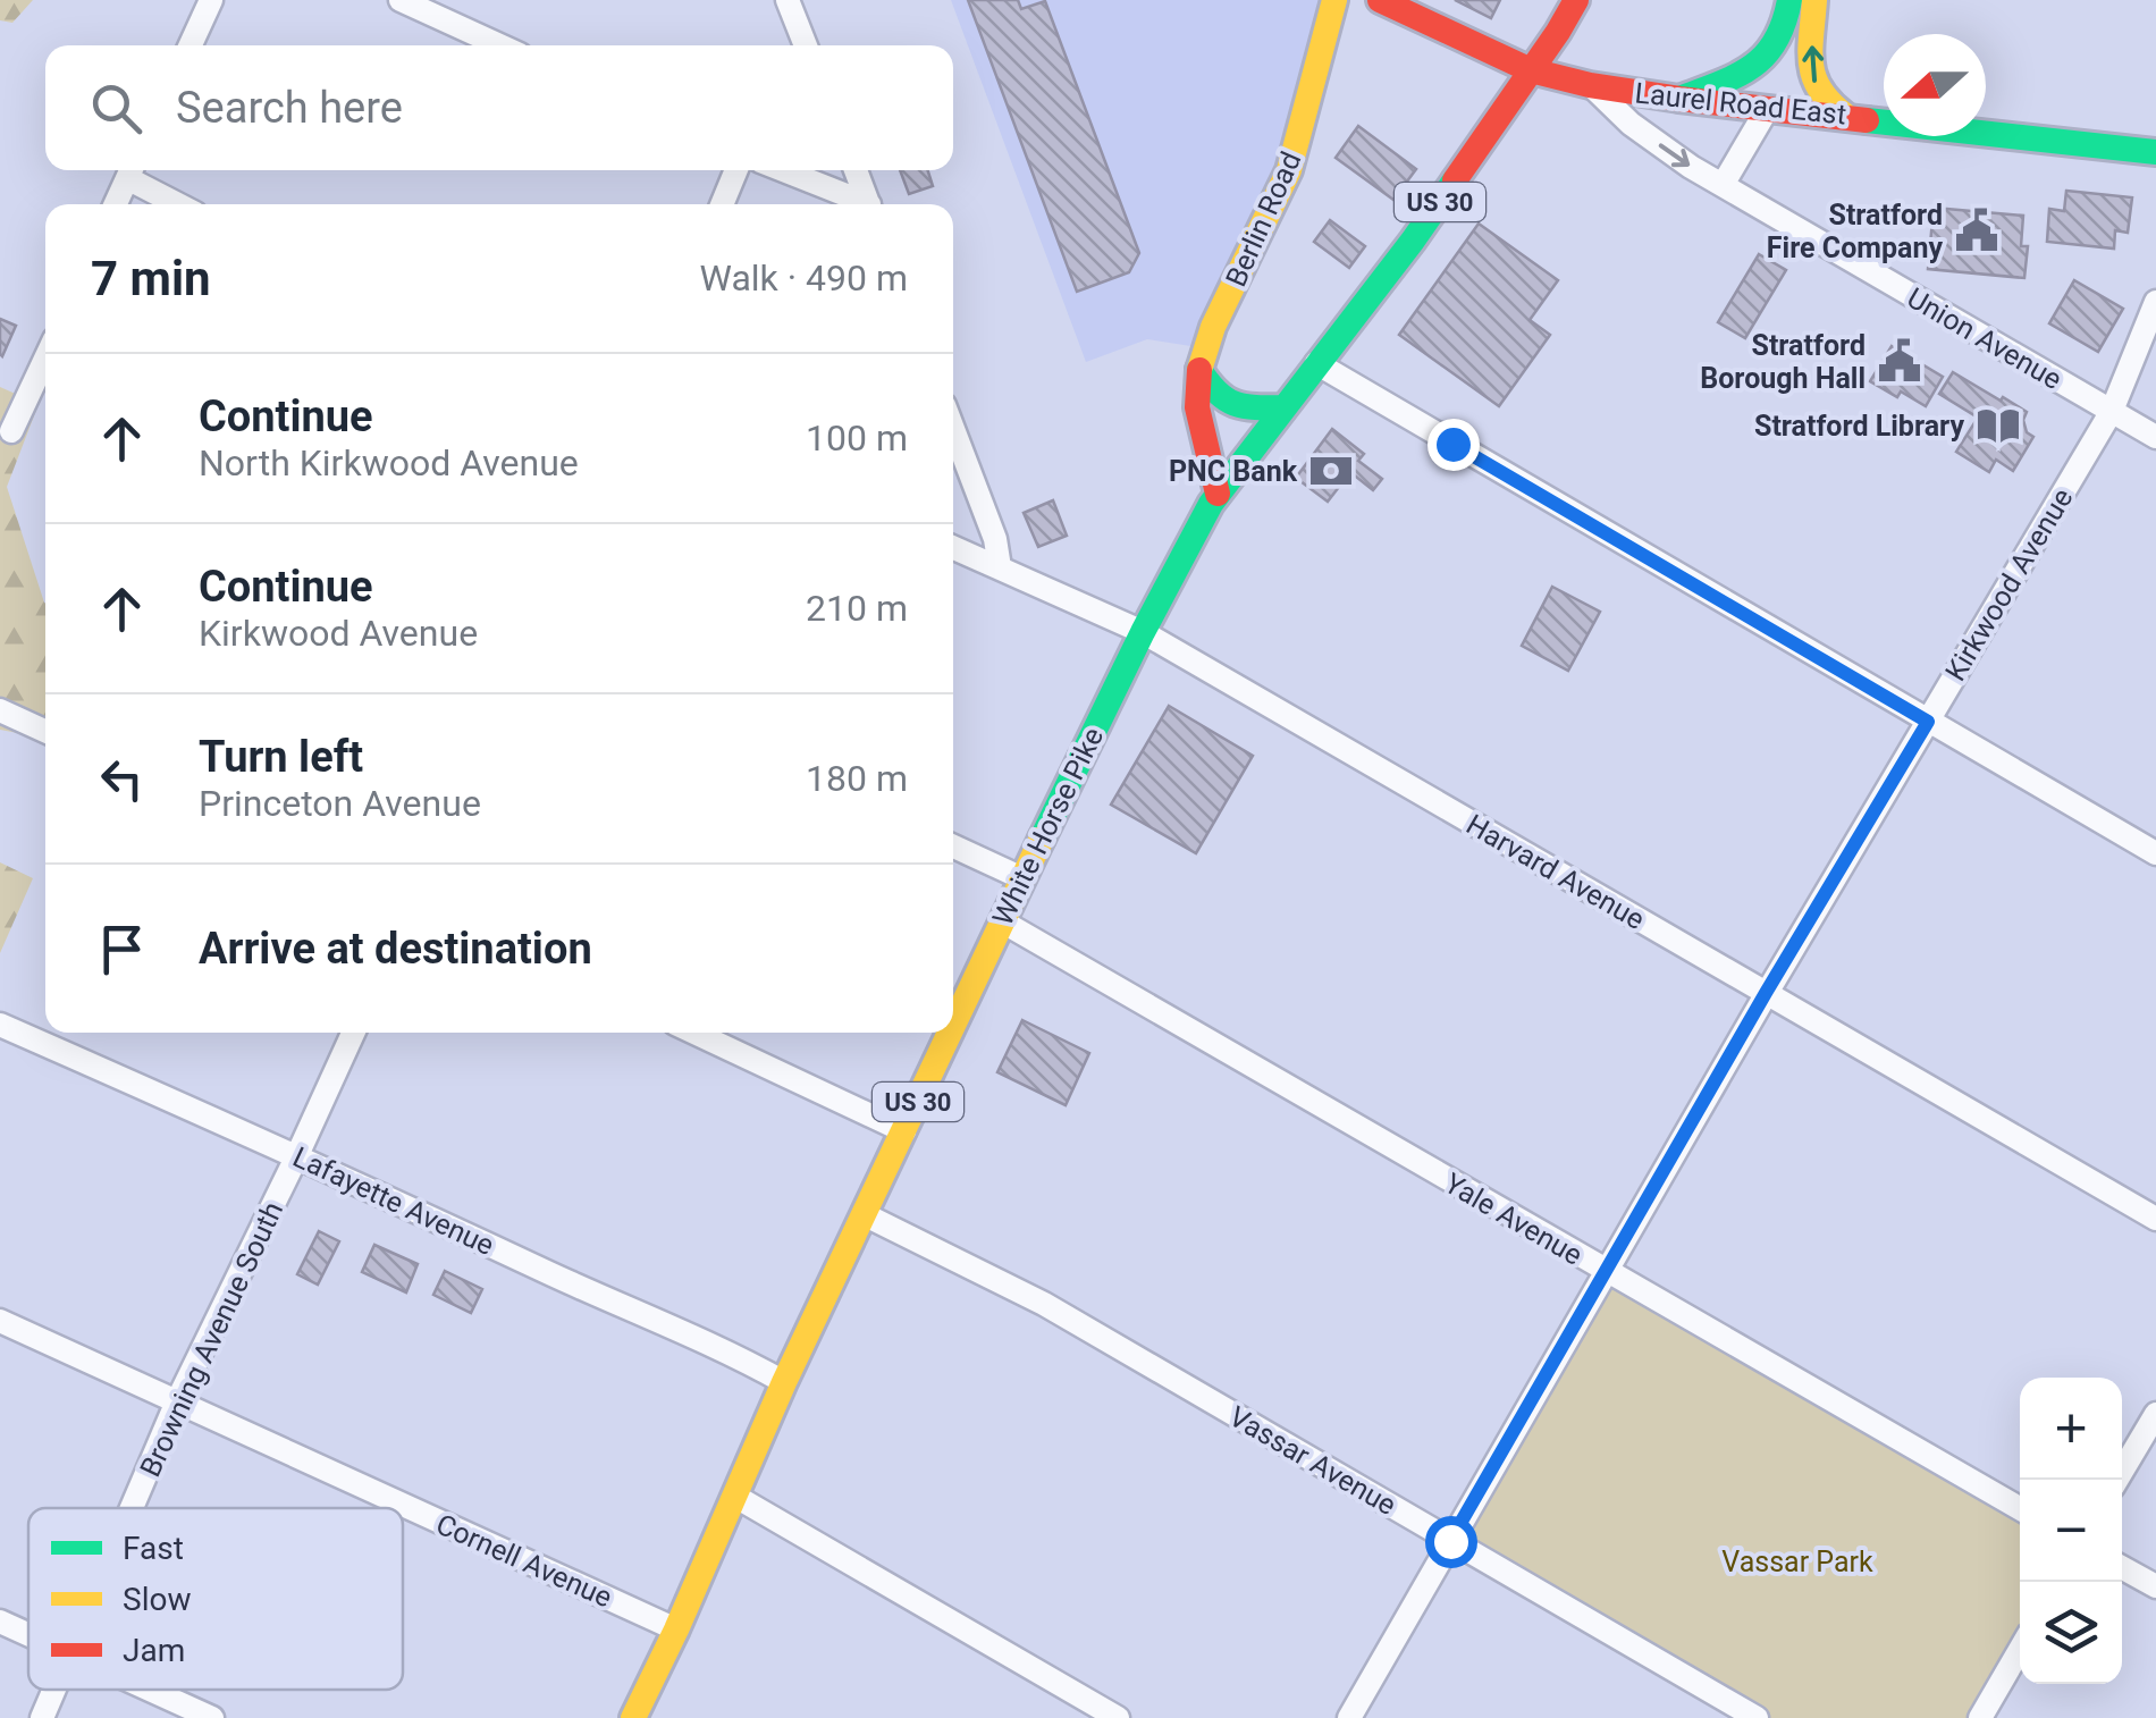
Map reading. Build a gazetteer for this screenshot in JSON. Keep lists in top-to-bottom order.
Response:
{
  "streets": {
    "main road": [
      "Laurel Road East",
      "US 30",
      "Berlin Road",
      "White Horse Pike"
    ],
    "street": [
      "Union Avenue",
      "Kirkwood Avenue",
      "Harvard Avenue",
      "Lafayette Avenue",
      "Yale Avenue",
      "Browning Avenue South",
      "Vassar Avenue",
      "Cornell Avenue"
    ]
  },
  "crossings": [
    ["Laurel Road East", "Union Avenue"],
    ["Laurel Road East", "White Horse Pike"],
    ["Union Avenue", "Kirkwood Avenue"],
    ["Kirkwood Avenue", "Harvard Avenue"],
    ["Kirkwood Avenue", "Yale Avenue"],
    ["Kirkwood Avenue", "Vassar Avenue"],
    ["White Horse Pike", "Harvard Avenue"],
    ["White Horse Pike", "Lafayette Avenue"],
    ["White Horse Pike", "Yale Avenue"],
    ["White Horse Pike", "Vassar Avenue"],
    ["White Horse Pike", "Cornell Avenue"],
    ["Lafayette Avenue", "Browning Avenue South"],
    ["Browning Avenue South", "Cornell Avenue"]
  ],
  "parks": ["Vassar Park"],
  "places": {
    "public building": ["Stratford Fire Company", "Stratford Borough Hall"],
    "library": ["Stratford Library"],
    "bank": ["PNC Bank"]
  },
  "legend": ["Fast", "Slow", "Jam"],
  "north": "left",
  "page": {
    "search": "Search here",
    "heading": ["7 min", "Walk · 490 m"],
    "list": [
      ["Continue", "North Kirkwood Avenue", "100 m"],
      ["Continue", "Kirkwood Avenue", "210 m"],
      ["Turn left", "Princeton Avenue", "180 m"],
      "Arrive at destination"
    ],
    "map_buttons": ["+", "−"]
  }
}
